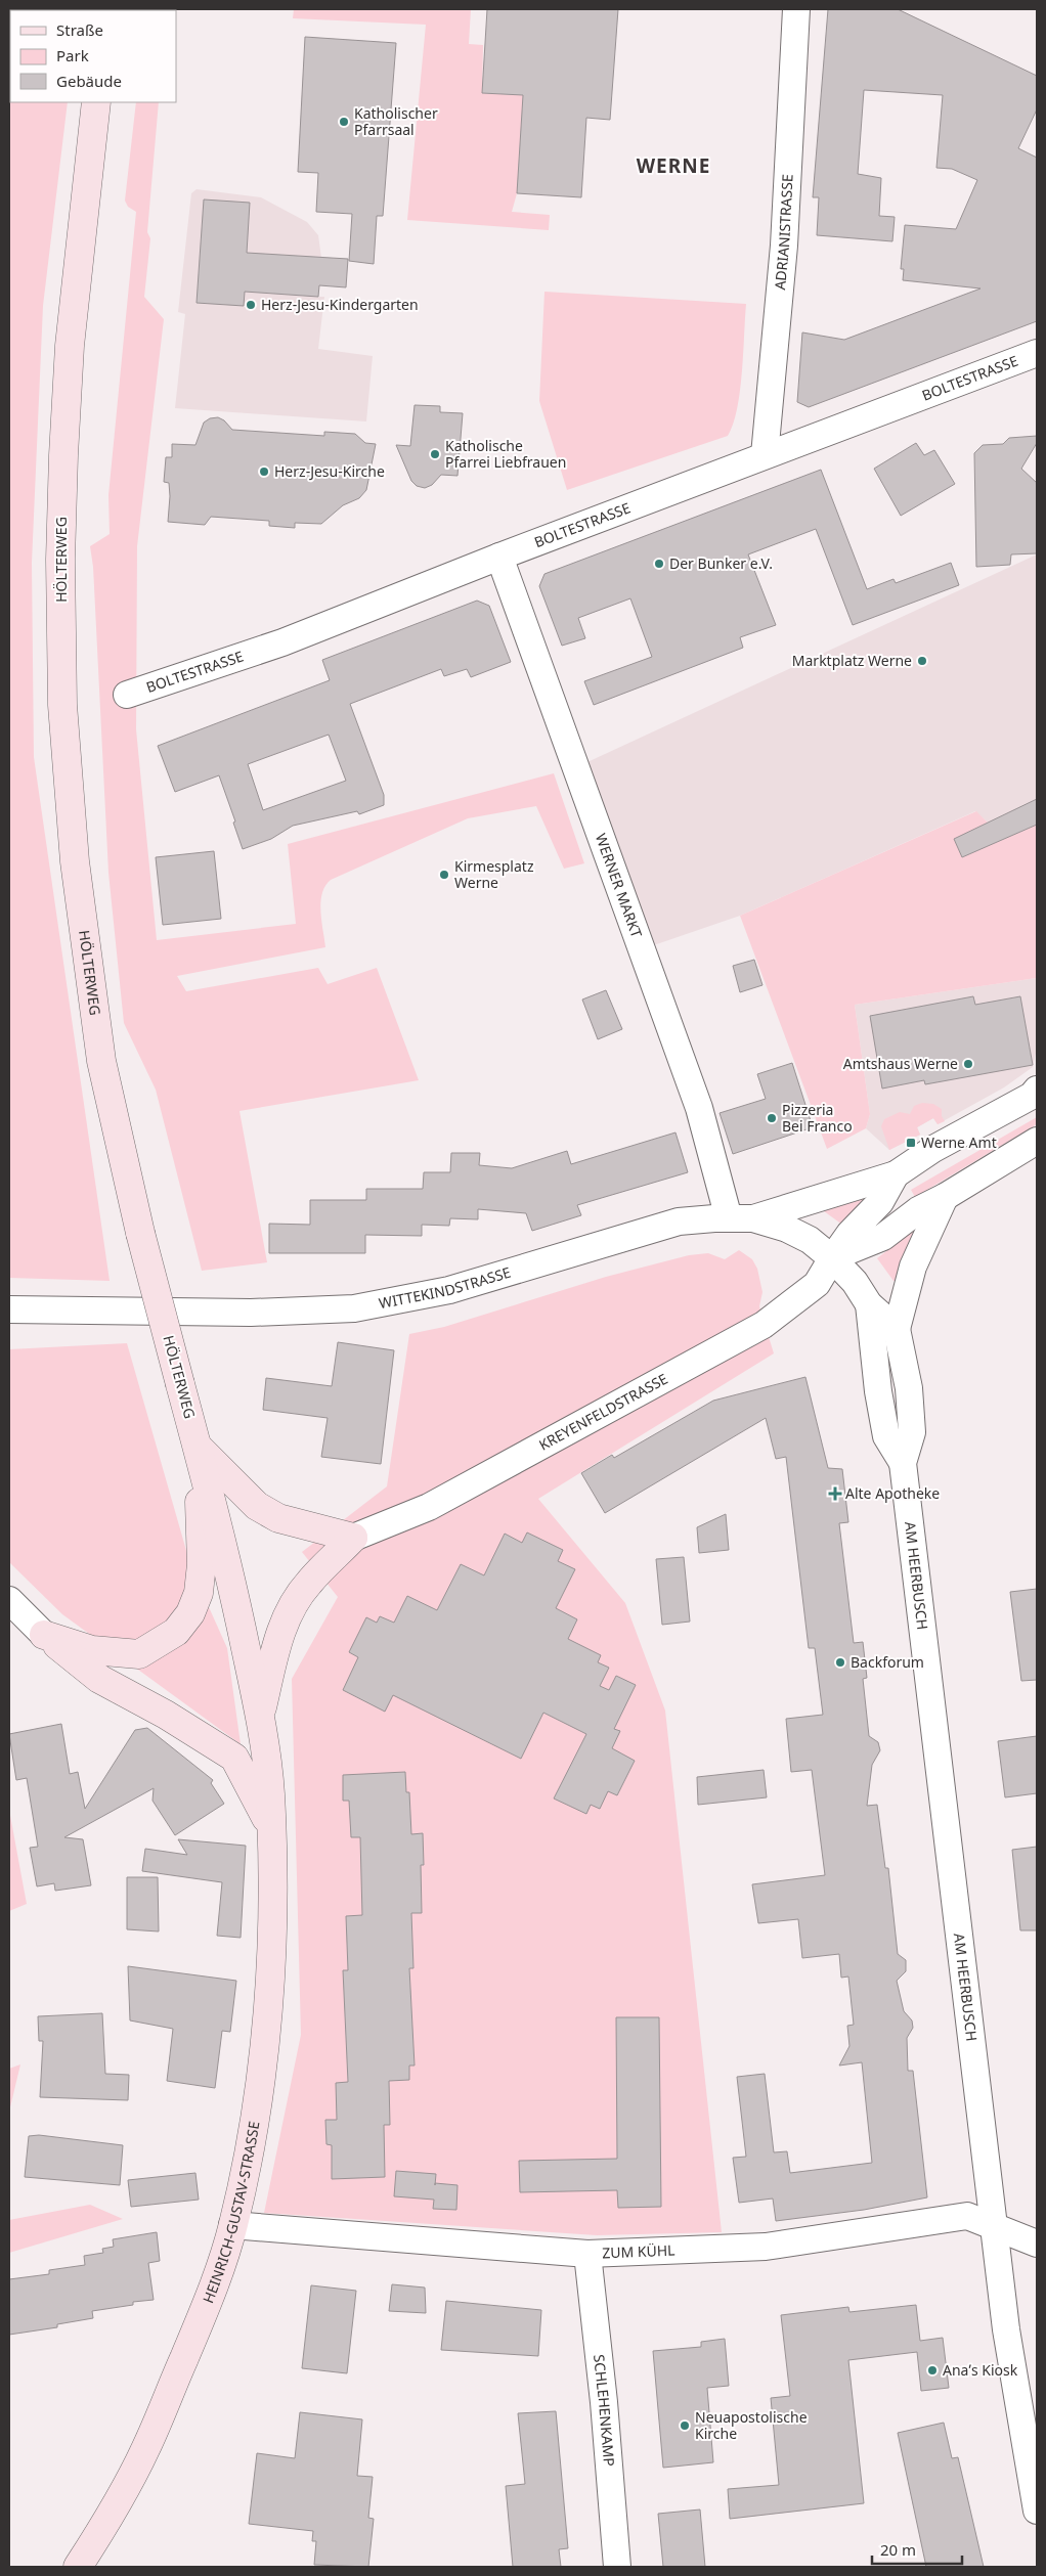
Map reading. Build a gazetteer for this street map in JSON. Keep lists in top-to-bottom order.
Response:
{
  "streets": {
    "main road": ["HÖLTERWEG", "HEINRICH-GUSTAV-STRASSE"],
    "street": [
      "ADRIANISTRASSE",
      "BOLTESTRASSE",
      "WERNER MARKT",
      "WITTEKINDSTRASSE",
      "KREYENFELDSTRASSE",
      "AM HEERBUSCH",
      "ZUM KÜHL",
      "SCHLEHENKAMP"
    ]
  },
  "crossings": [
    ["ADRIANISTRASSE", "BOLTESTRASSE"],
    ["BOLTESTRASSE", "WERNER MARKT"],
    ["HÖLTERWEG", "HEINRICH-GUSTAV-STRASSE"],
    ["WERNER MARKT", "WITTEKINDSTRASSE"],
    ["WERNER MARKT", "KREYENFELDSTRASSE"],
    ["WITTEKINDSTRASSE", "KREYENFELDSTRASSE"],
    ["WITTEKINDSTRASSE", "AM HEERBUSCH"],
    ["KREYENFELDSTRASSE", "AM HEERBUSCH"],
    ["AM HEERBUSCH", "ZUM KÜHL"],
    ["HEINRICH-GUSTAV-STRASSE", "ZUM KÜHL"],
    ["ZUM KÜHL", "SCHLEHENKAMP"]
  ],
  "districts": ["WERNE"],
  "places": {
    "other": [
      "Katholischer Pfarrsaal",
      "Herz-Jesu-Kindergarten",
      "Katholische Pfarrei Liebfrauen",
      "Herz-Jesu-Kirche",
      "Der Bunker e.V.",
      "Marktplatz Werne",
      "Kirmesplatz Werne",
      "Amtshaus Werne",
      "Pizzeria Bei Franco",
      "Backforum",
      "Anaʼs Kiosk",
      "Neuapostolische Kirche"
    ],
    "transit": ["Werne Amt"],
    "health": ["Alte Apotheke"]
  },
  "legend": ["Straße", "Park", "Gebäude"],
  "scale_bar": "20 m"
}
